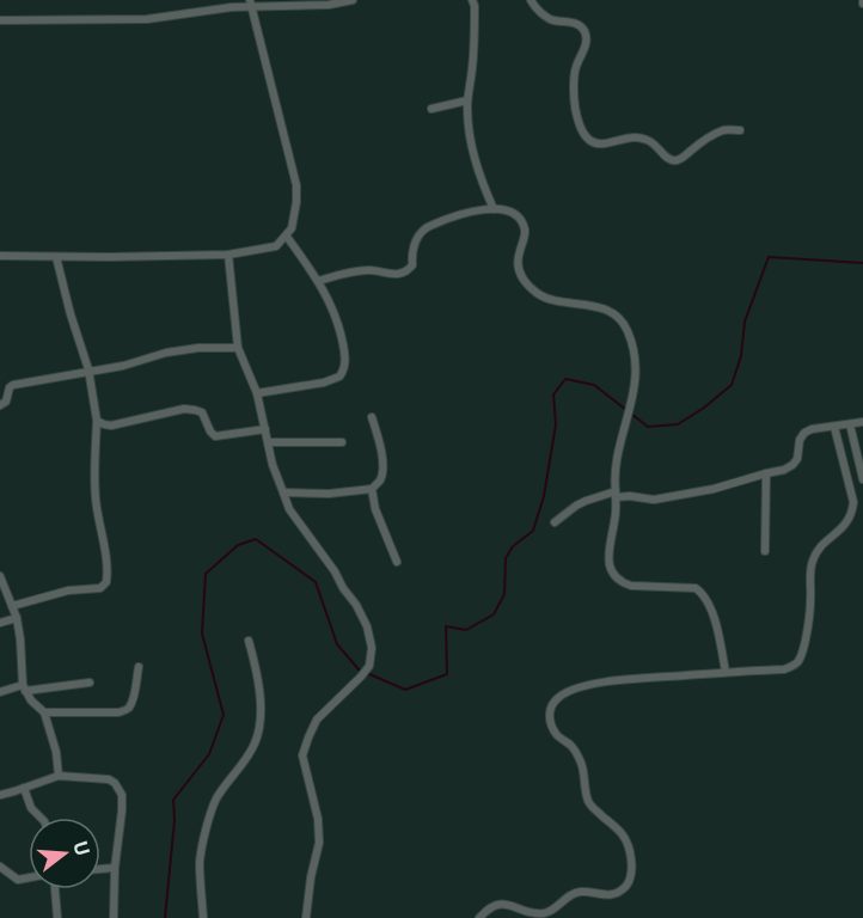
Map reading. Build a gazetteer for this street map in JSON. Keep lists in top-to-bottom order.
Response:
{
  "north": "right"
}
